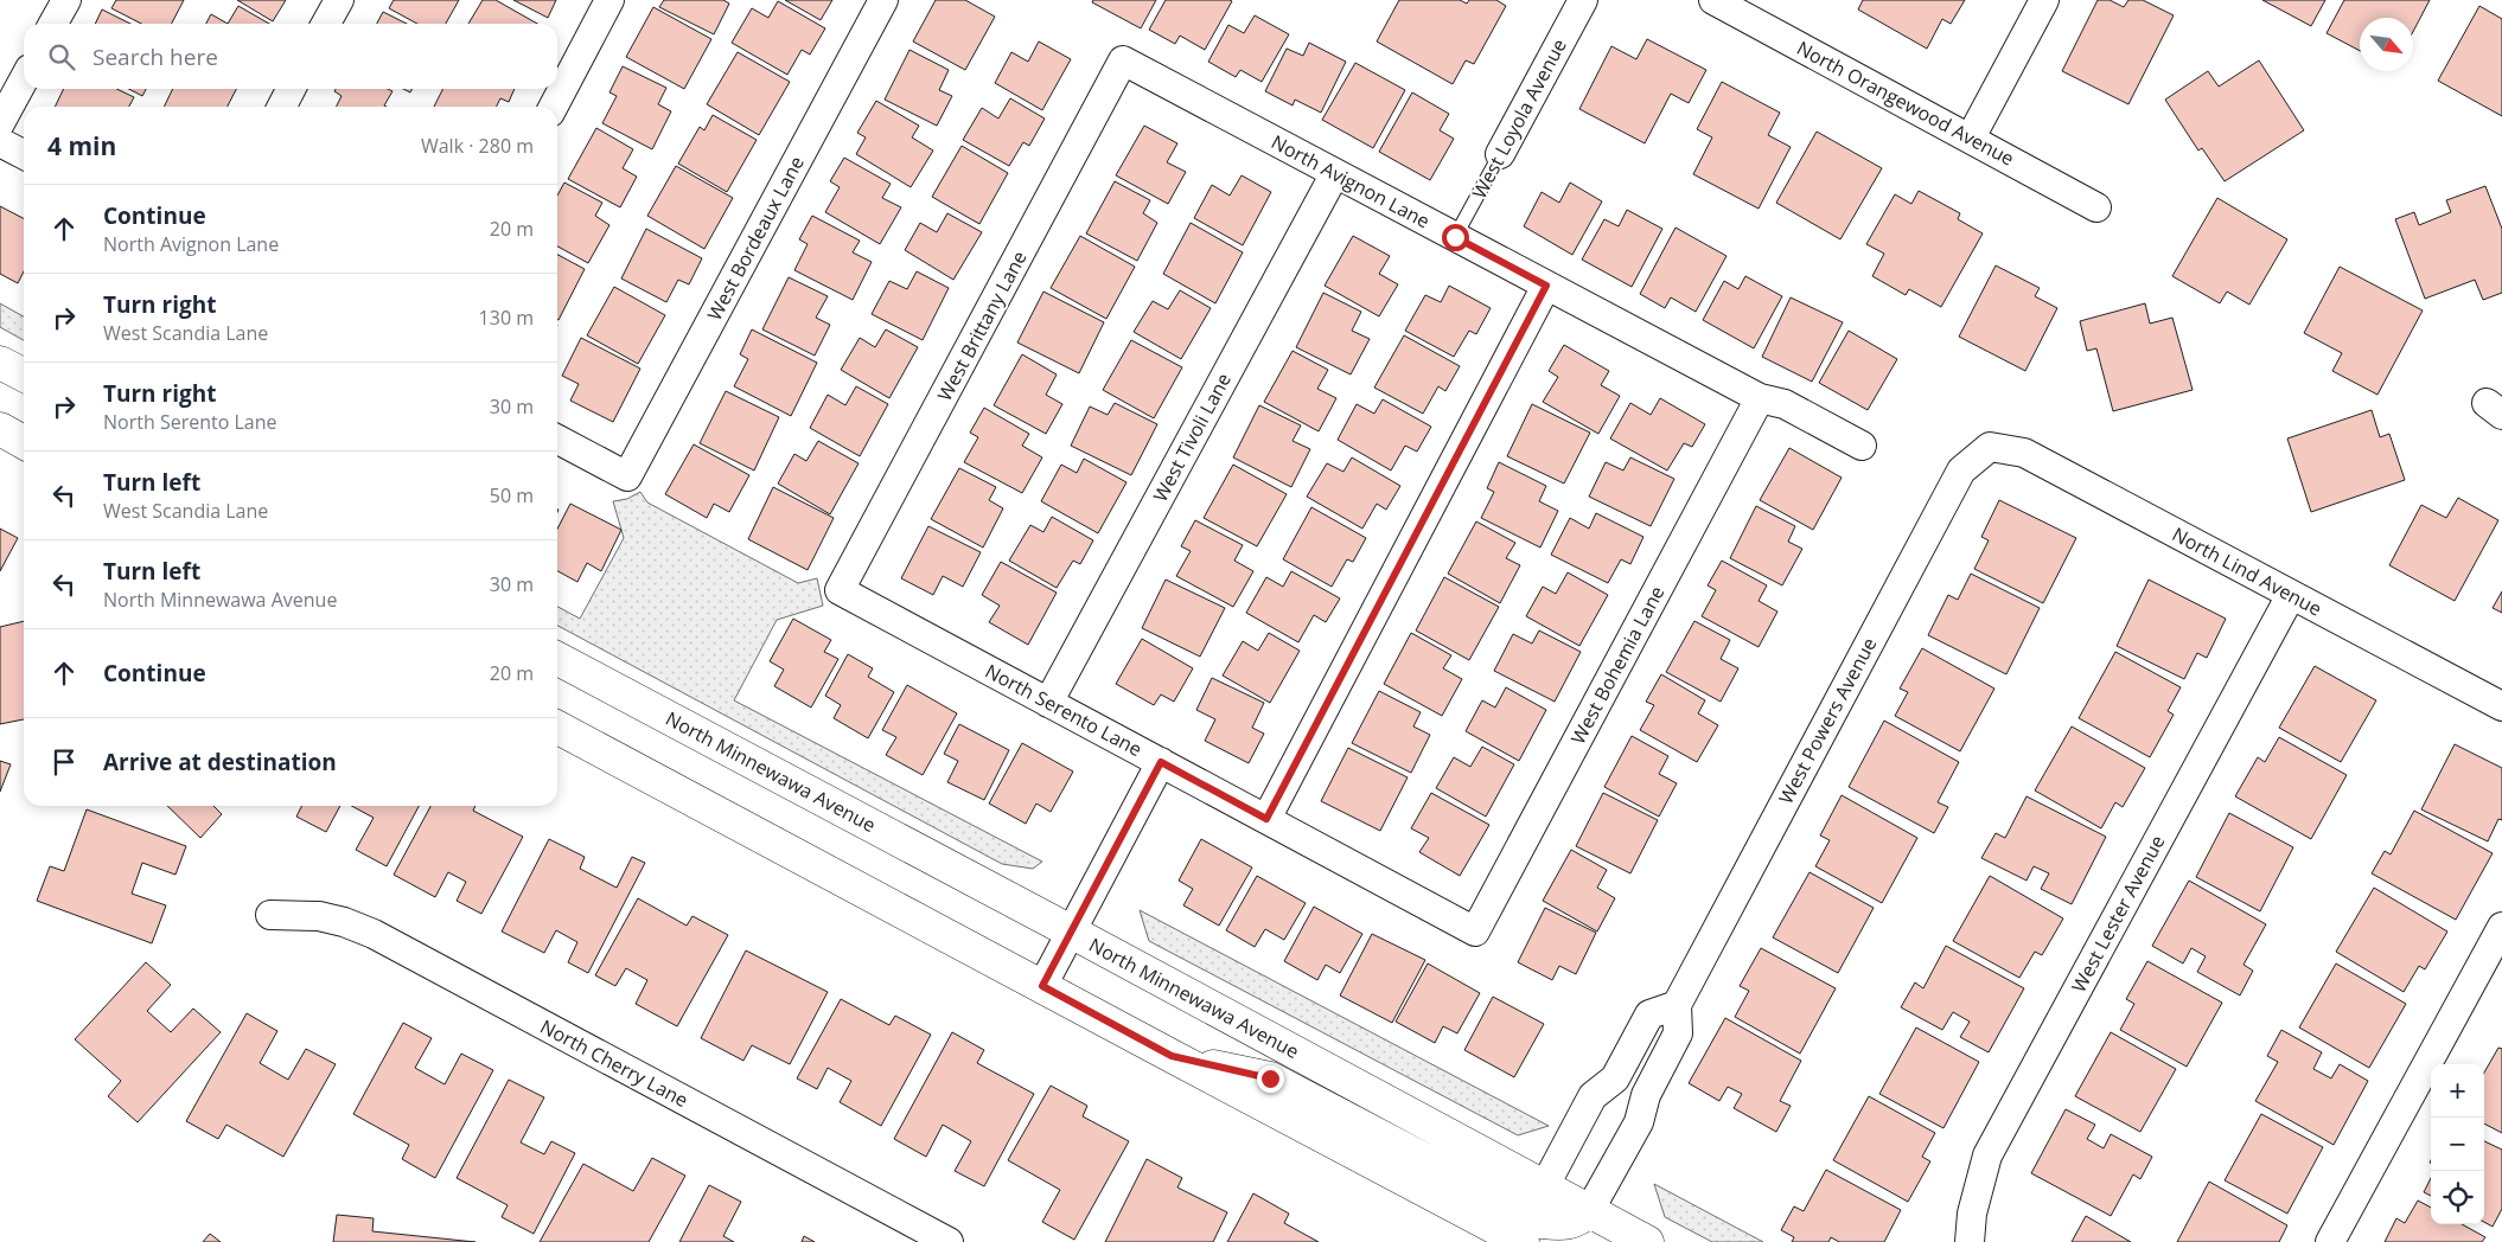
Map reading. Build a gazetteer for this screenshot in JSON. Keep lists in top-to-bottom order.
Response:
{
  "streets": {
    "main road": ["North Minnewawa Avenue"],
    "street": [
      "North Orangewood Avenue",
      "West Loyola Avenue",
      "North Avignon Lane",
      "West Bordeaux Lane",
      "West Brittany Lane",
      "West Tivoli Lane",
      "North Lind Avenue",
      "West Bohemia Lane",
      "North Serento Lane",
      "West Powers Avenue",
      "West Lester Avenue",
      "North Cherry Lane"
    ]
  },
  "crossings": [
    ["West Loyola Avenue", "North Avignon Lane"],
    ["North Avignon Lane", "West Brittany Lane"],
    ["North Avignon Lane", "West Tivoli Lane"],
    ["North Avignon Lane", "West Bohemia Lane"],
    ["West Brittany Lane", "North Serento Lane"],
    ["West Tivoli Lane", "North Serento Lane"],
    ["North Lind Avenue", "West Powers Avenue"],
    ["North Lind Avenue", "West Lester Avenue"],
    ["West Bohemia Lane", "North Serento Lane"],
    ["West Powers Avenue", "North Minnewawa Avenue"]
  ],
  "north": "bottom right",
  "page": {
    "search": "Search here",
    "heading": ["4 min", "Walk · 280 m"],
    "list": [
      ["Continue", "North Avignon Lane", "20 m"],
      ["Turn right", "West Scandia Lane", "130 m"],
      ["Turn right", "North Serento Lane", "30 m"],
      ["Turn left", "West Scandia Lane", "50 m"],
      ["Turn left", "North Minnewawa Avenue", "30 m"],
      ["Continue", "20 m"],
      "Arrive at destination"
    ],
    "map_buttons": ["+", "−"]
  }
}
